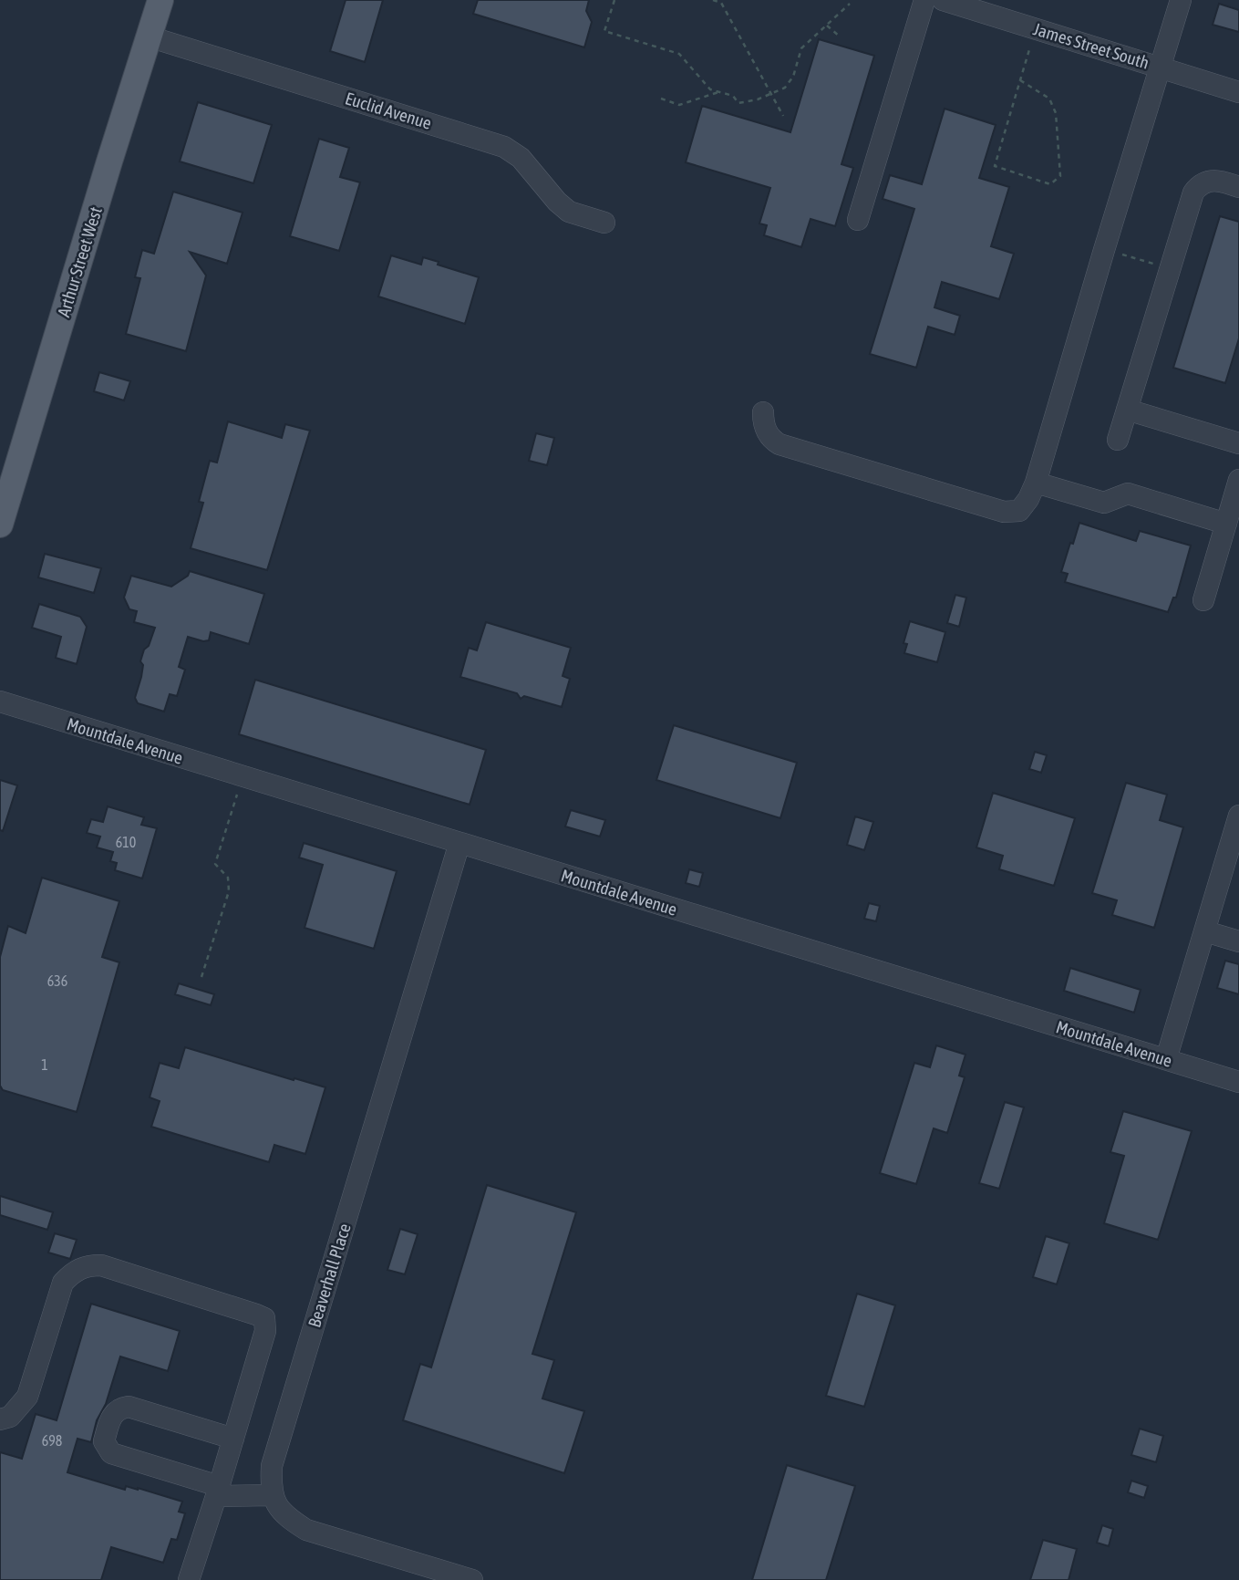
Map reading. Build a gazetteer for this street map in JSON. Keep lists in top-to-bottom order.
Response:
{
  "streets": {
    "main road": ["Arthur Street West"],
    "street": [
      "James Street South",
      "Euclid Avenue",
      "Mountdale Avenue",
      "Beaverhall Place"
    ]
  },
  "crossings": [
    ["Euclid Avenue", "Arthur Street West"],
    ["Mountdale Avenue", "Beaverhall Place"]
  ],
  "house_numbers": [
    "610",
    "636",
    "1",
    "698"
  ]
}
